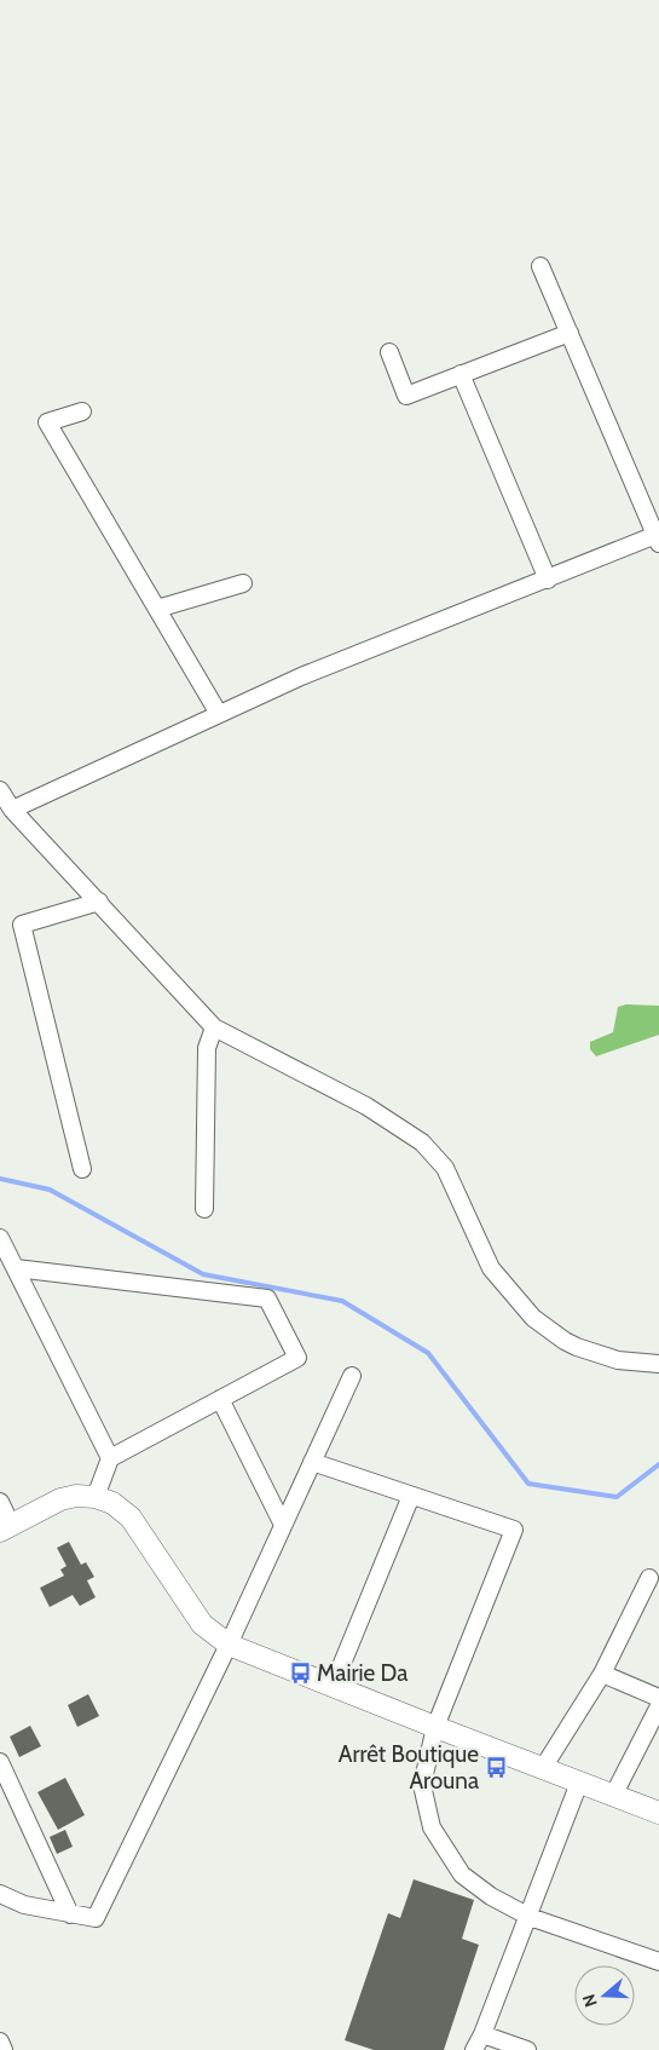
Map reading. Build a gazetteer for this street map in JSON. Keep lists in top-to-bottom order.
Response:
{
  "places": {
    "bus stop": ["Mairie Da", "Arrêt Boutique Arouna"]
  },
  "north": "left"
}
